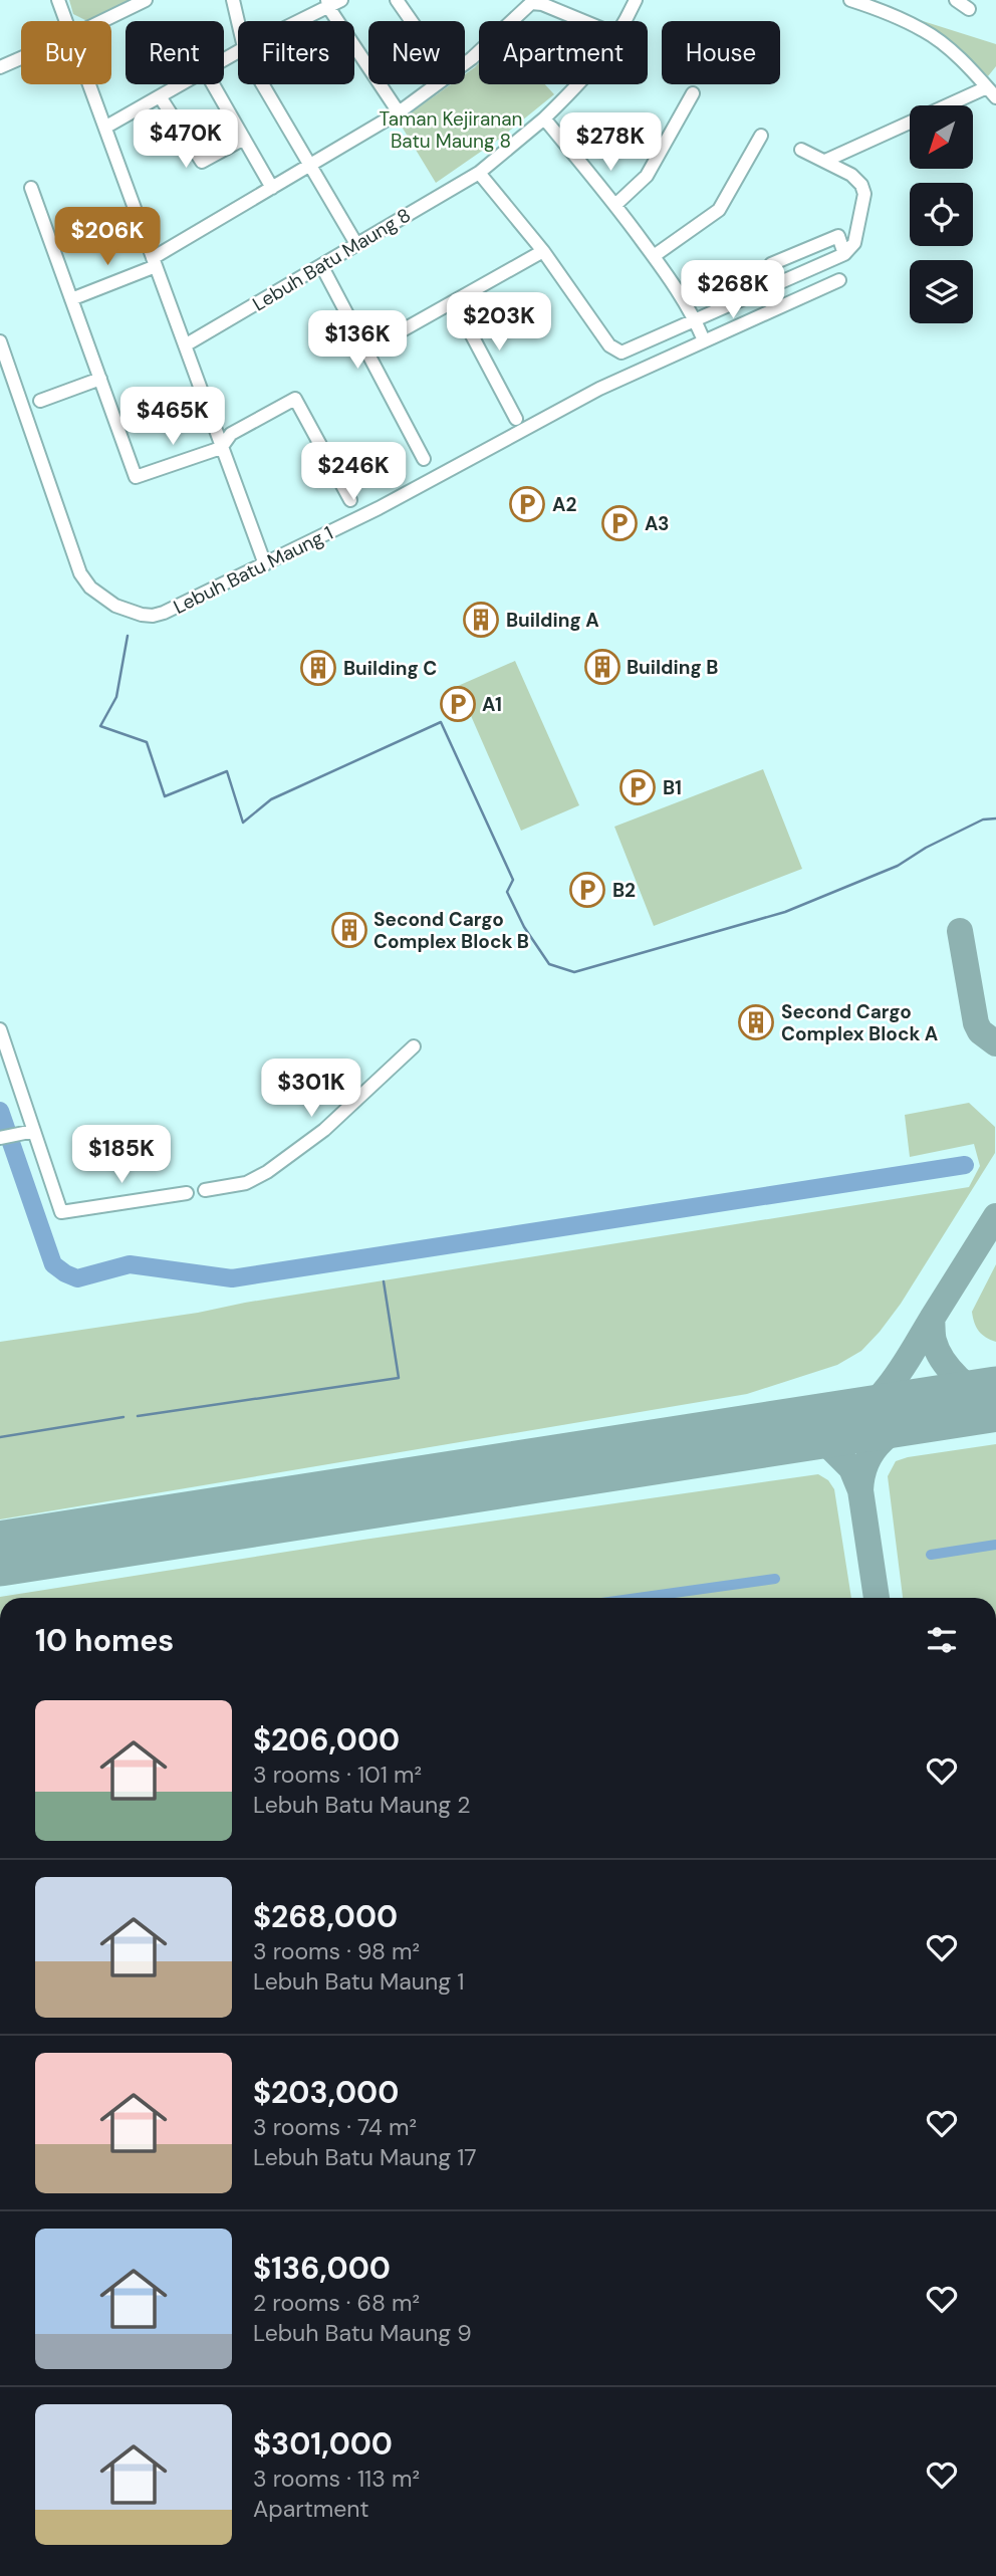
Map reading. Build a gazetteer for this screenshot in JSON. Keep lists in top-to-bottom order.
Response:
{
  "streets": {
    "street": ["Lebuh Batu Maung 8", "Lebuh Batu Maung 1"]
  },
  "parks": ["Taman Kejiranan Batu Maung 8"],
  "places": {
    "parking": [
      "A2",
      "A3",
      "A1",
      "B1",
      "B2"
    ],
    "building": [
      "Building A",
      "Building B",
      "Building C",
      "Second Cargo Complex Block B",
      "Second Cargo Complex Block A"
    ]
  },
  "north": "bottom left",
  "page": {
    "chip": [
      "Buy",
      "Rent",
      "Filters",
      "New",
      "Apartment",
      "House"
    ],
    "price": [
      "$470K",
      "$278K",
      "$206K",
      "$268K",
      "$203K",
      "$136K",
      "$465K",
      "$246K",
      "$301K",
      "$185K"
    ],
    "heading": "10 homes",
    "list": [
      {
        "name": "$206,000",
        "note": "3 rooms · 101 m² · Lebuh Batu Maung 2"
      },
      {
        "name": "$268,000",
        "note": "3 rooms · 98 m² · Lebuh Batu Maung 1"
      },
      {
        "name": "$203,000",
        "note": "3 rooms · 74 m² · Lebuh Batu Maung 17"
      },
      {
        "name": "$136,000",
        "note": "2 rooms · 68 m² · Lebuh Batu Maung 9"
      },
      {
        "name": "$301,000",
        "note": "3 rooms · 113 m² · Apartment"
      }
    ]
  }
}
